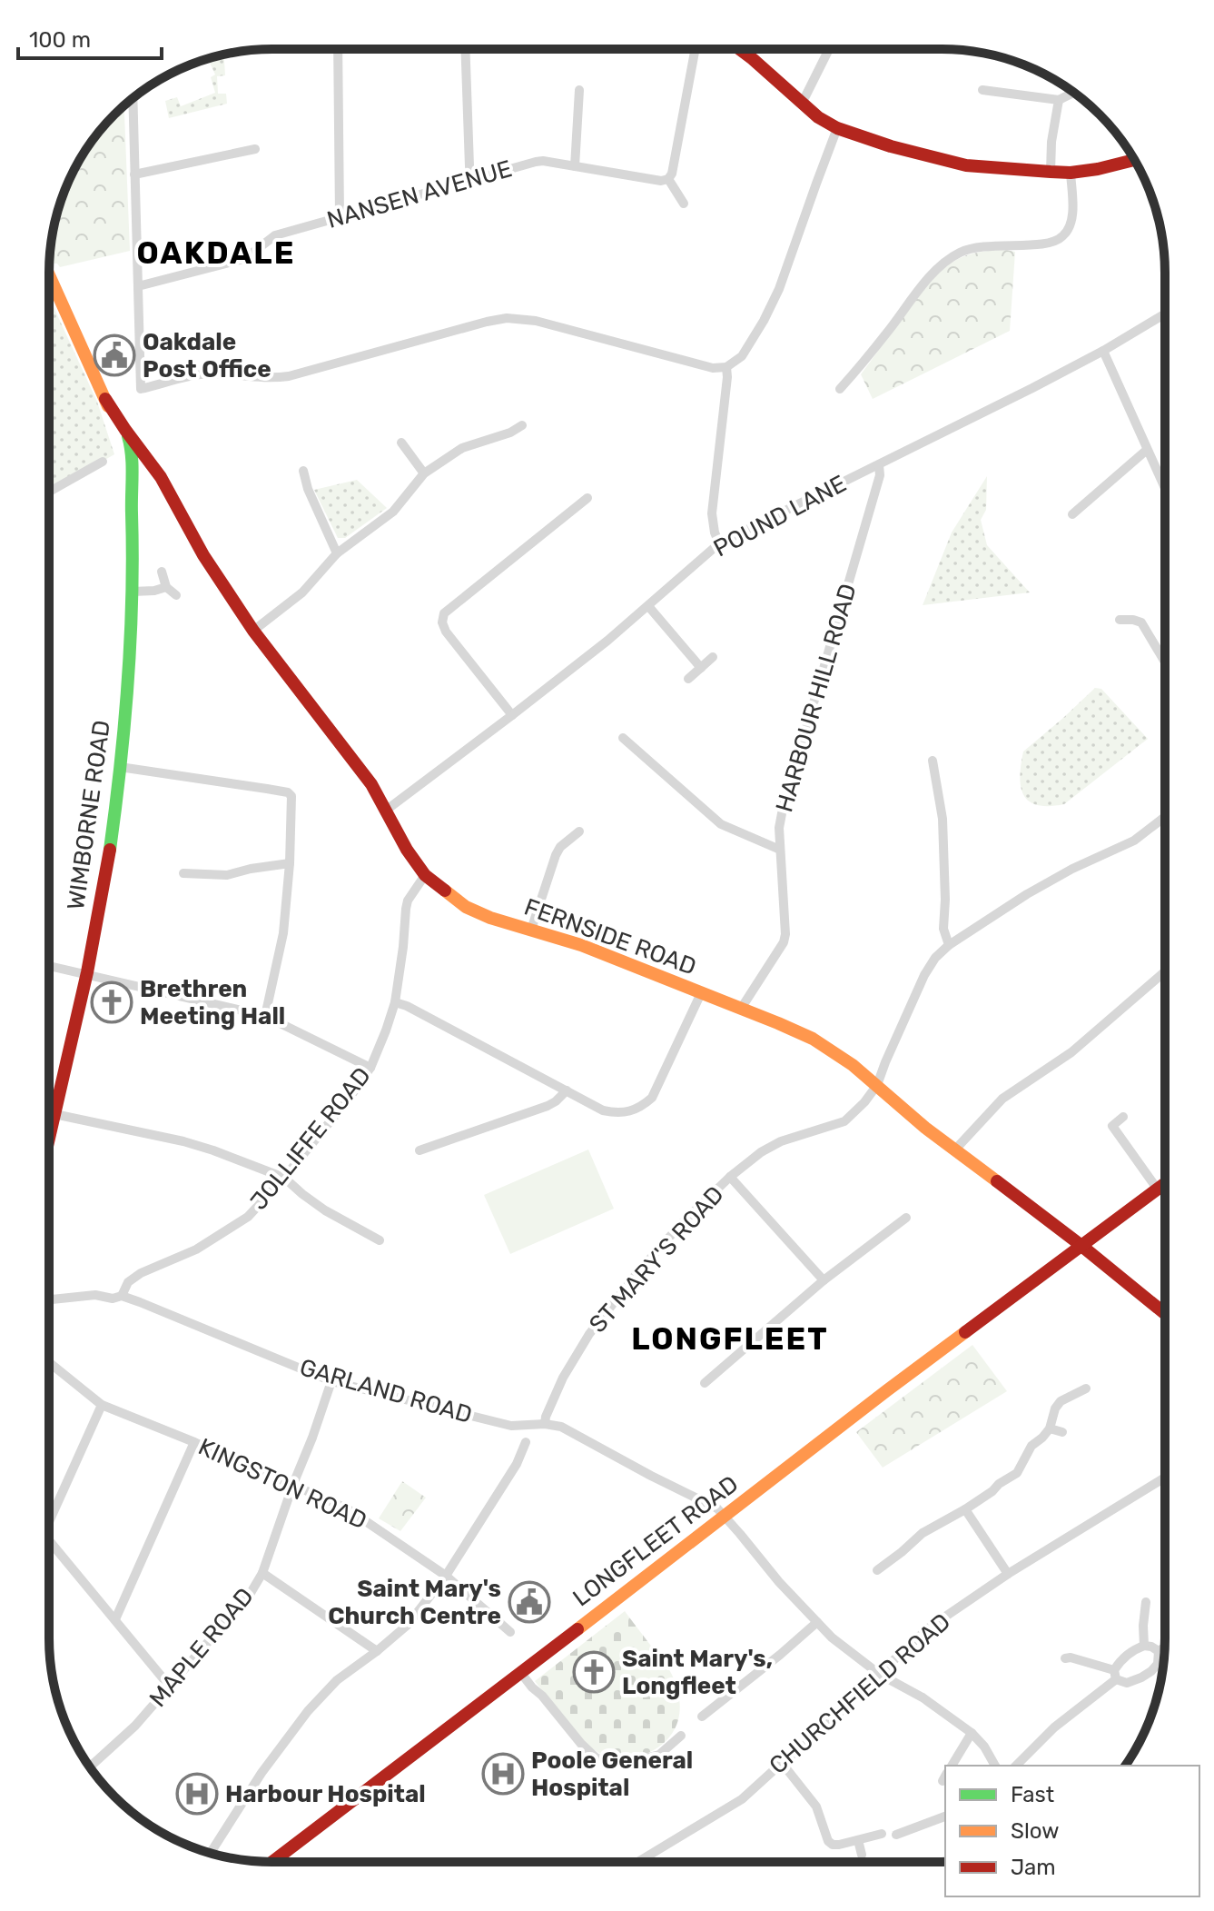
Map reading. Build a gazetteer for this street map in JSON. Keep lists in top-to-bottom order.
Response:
{
  "streets": {
    "main road": ["WIMBORNE ROAD", "FERNSIDE ROAD", "LONGFLEET ROAD"],
    "street": [
      "NANSEN AVENUE",
      "POUND LANE",
      "HARBOUR HILL ROAD",
      "JOLLIFFE ROAD",
      "ST MARY'S ROAD",
      "GARLAND ROAD",
      "KINGSTON ROAD",
      "MAPLE ROAD",
      "CHURCHFIELD ROAD"
    ]
  },
  "crossings": [
    ["POUND LANE", "HARBOUR HILL ROAD"],
    ["POUND LANE", "FERNSIDE ROAD"],
    ["HARBOUR HILL ROAD", "FERNSIDE ROAD"],
    ["WIMBORNE ROAD", "FERNSIDE ROAD"],
    ["FERNSIDE ROAD", "JOLLIFFE ROAD"],
    ["FERNSIDE ROAD", "ST MARY'S ROAD"],
    ["FERNSIDE ROAD", "LONGFLEET ROAD"],
    ["JOLLIFFE ROAD", "GARLAND ROAD"],
    ["ST MARY'S ROAD", "GARLAND ROAD"],
    ["GARLAND ROAD", "LONGFLEET ROAD"],
    ["GARLAND ROAD", "MAPLE ROAD"],
    ["KINGSTON ROAD", "MAPLE ROAD"]
  ],
  "districts": ["OAKDALE", "LONGFLEET"],
  "places": {
    "public building": ["Oakdale Post Office", "Saint Mary's Church Centre"],
    "church": ["Brethren Meeting Hall", "Saint Mary's, Longfleet"],
    "hospital": ["Poole General Hospital", "Harbour Hospital"]
  },
  "legend": ["Fast", "Slow", "Jam"],
  "scale_bar": "100 m"
}
